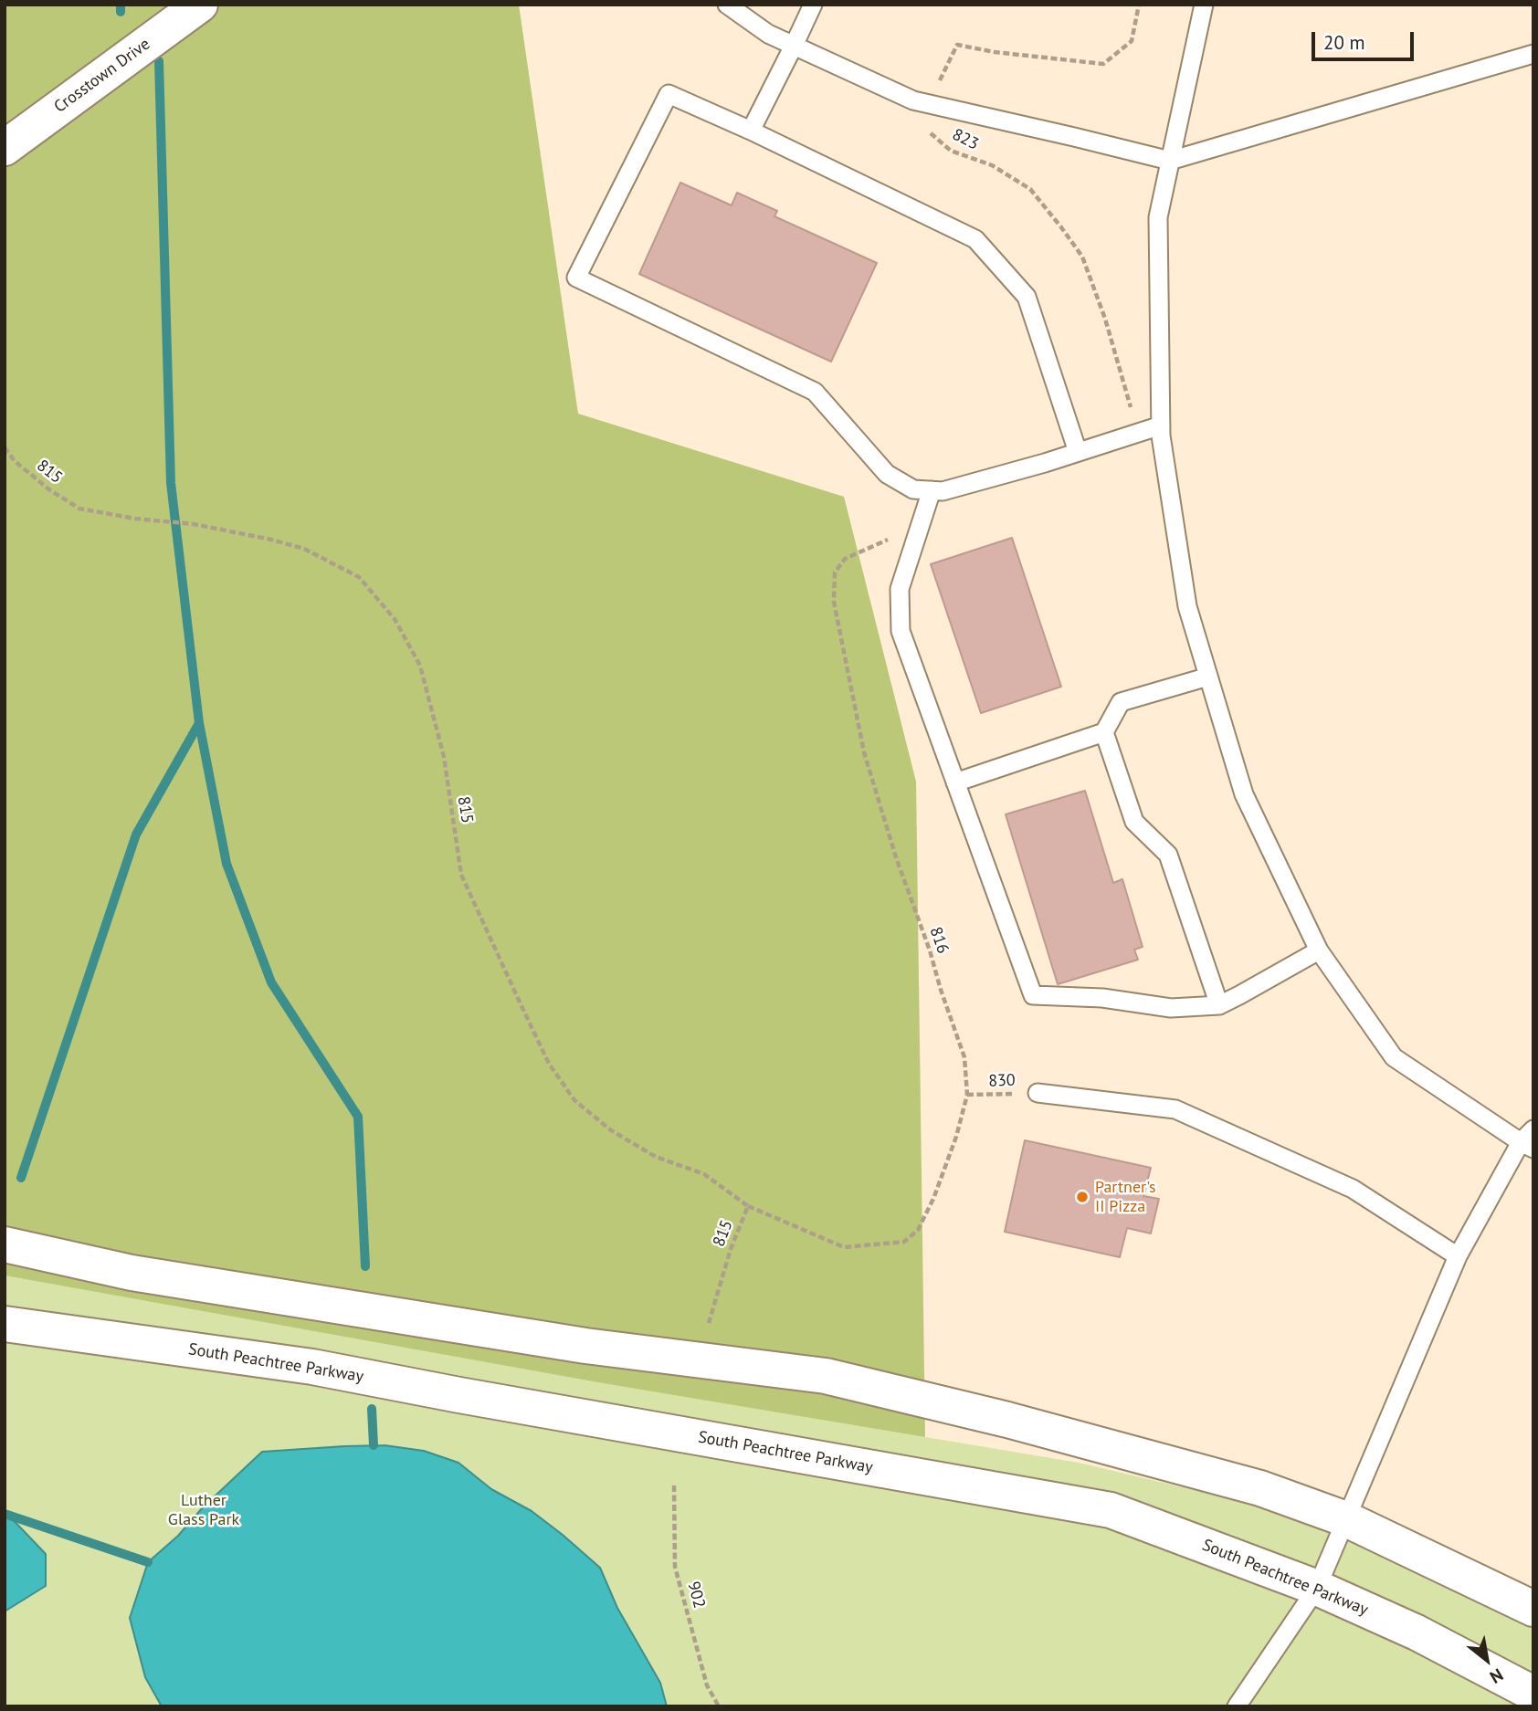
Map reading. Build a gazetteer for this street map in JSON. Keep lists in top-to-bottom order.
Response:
{
  "streets": {
    "main road": ["Crosstown Drive", "South Peachtree Parkway"],
    "path": [
      "823",
      "815",
      "816",
      "830",
      "902"
    ]
  },
  "crossings": [
    ["815", "816"],
    ["816", "830"]
  ],
  "parks": ["Luther Glass Park"],
  "places": ["Partner's II Pizza"],
  "scale_bar": "20 m",
  "north": "bottom right"
}
